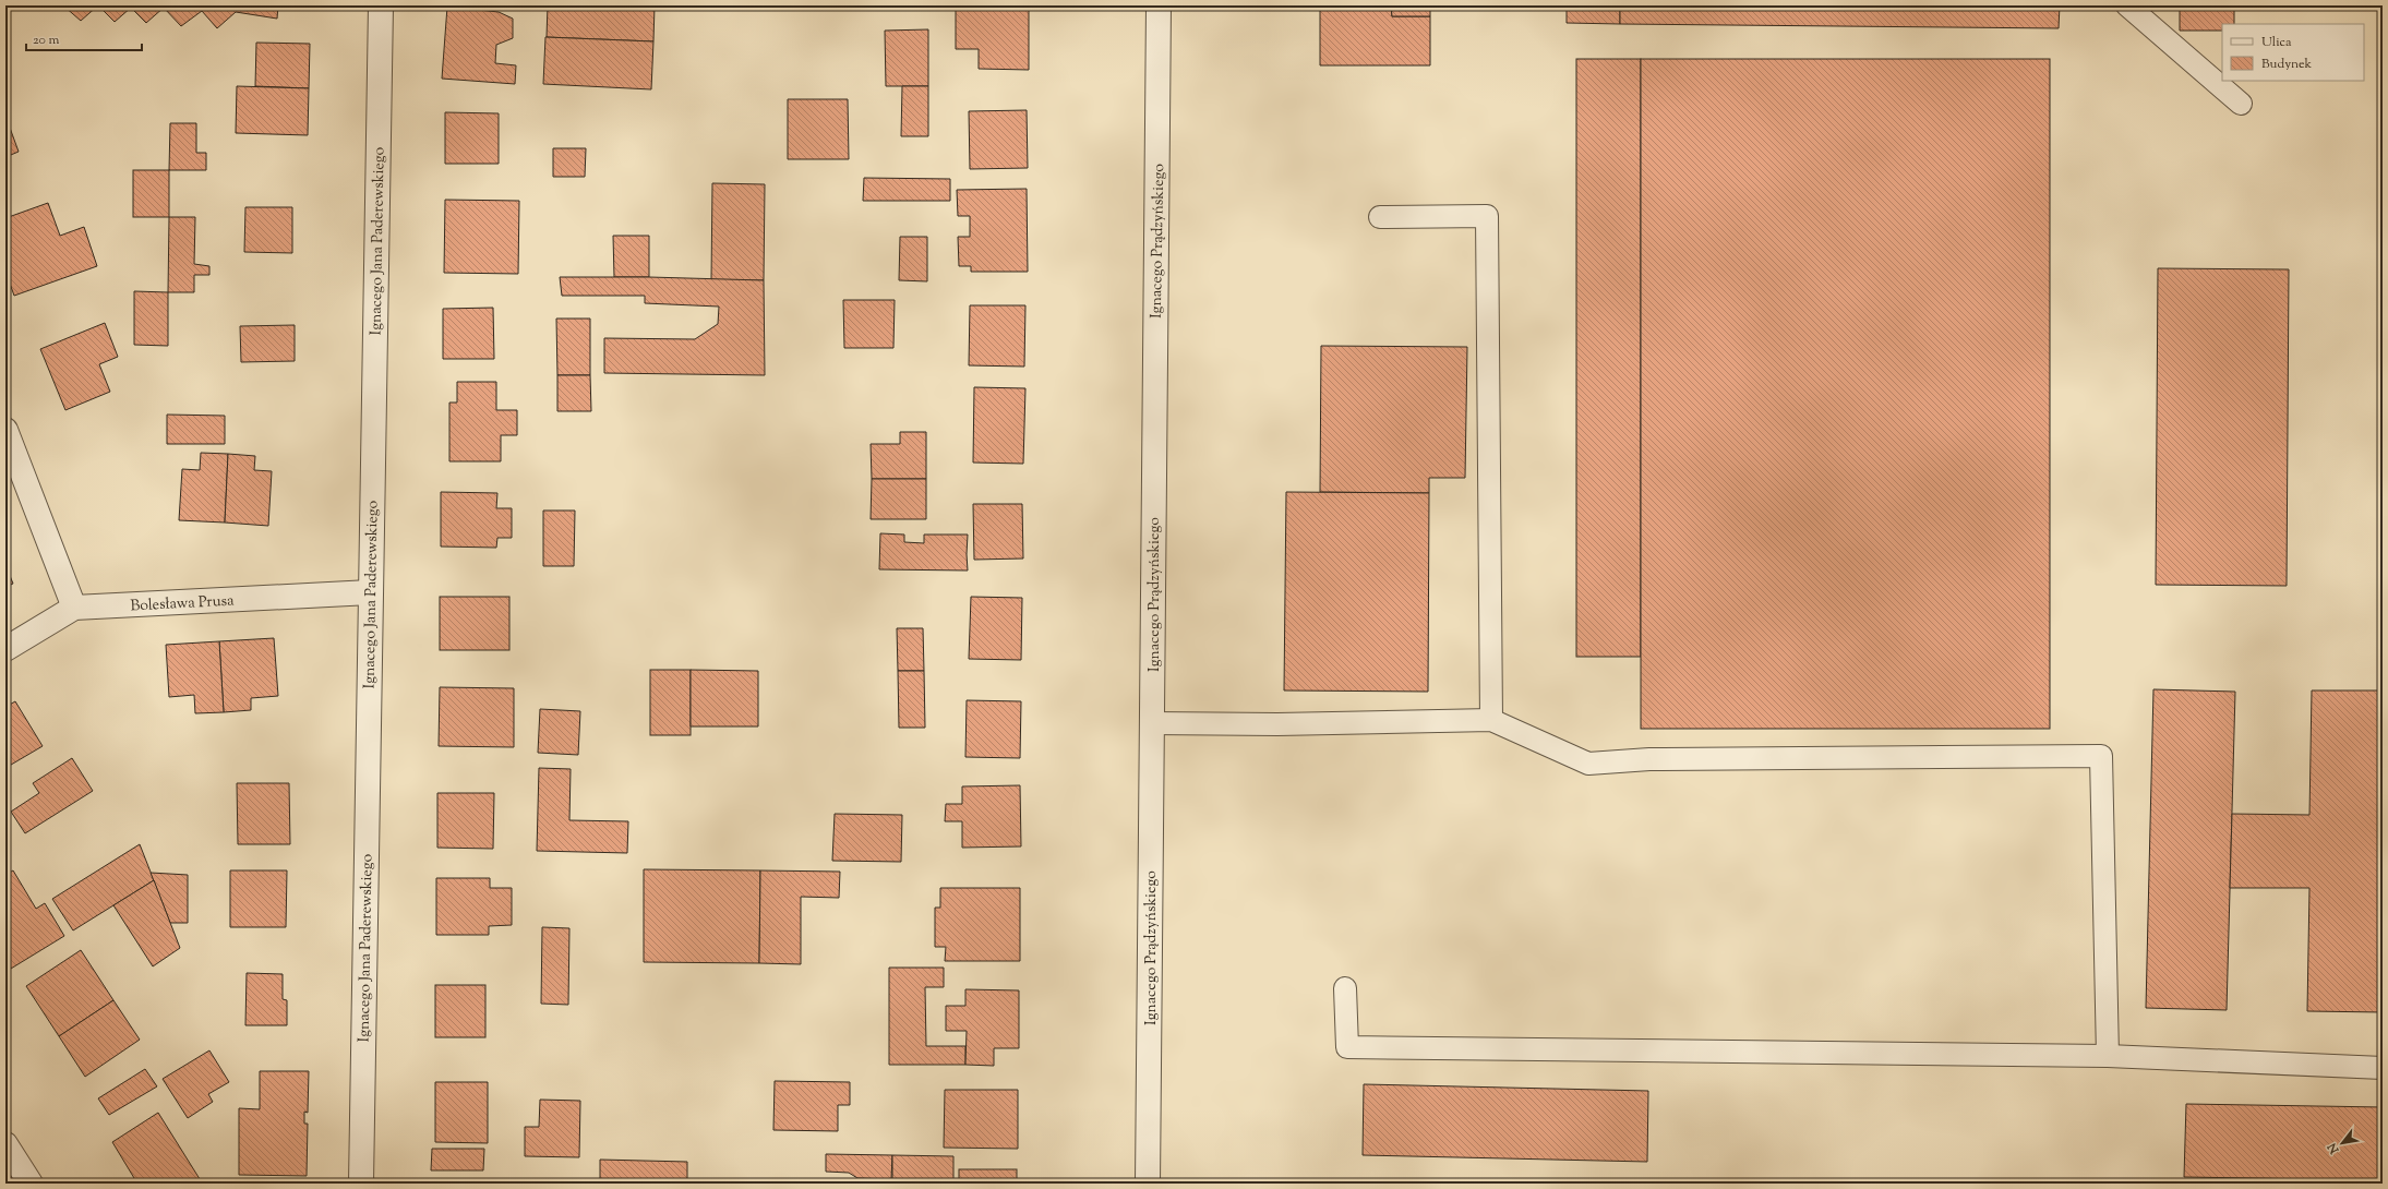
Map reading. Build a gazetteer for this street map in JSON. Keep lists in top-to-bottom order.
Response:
{
  "streets": {
    "street": ["Ignacego Jana Paderewskiego", "Ignacego Prądzyńskiego", "Bolesława Prusa"]
  },
  "crossings": [
    ["Ignacego Jana Paderewskiego", "Bolesława Prusa"]
  ],
  "legend": ["Ulica", "Budynek"],
  "scale_bar": "20 m",
  "north": "bottom left"
}
